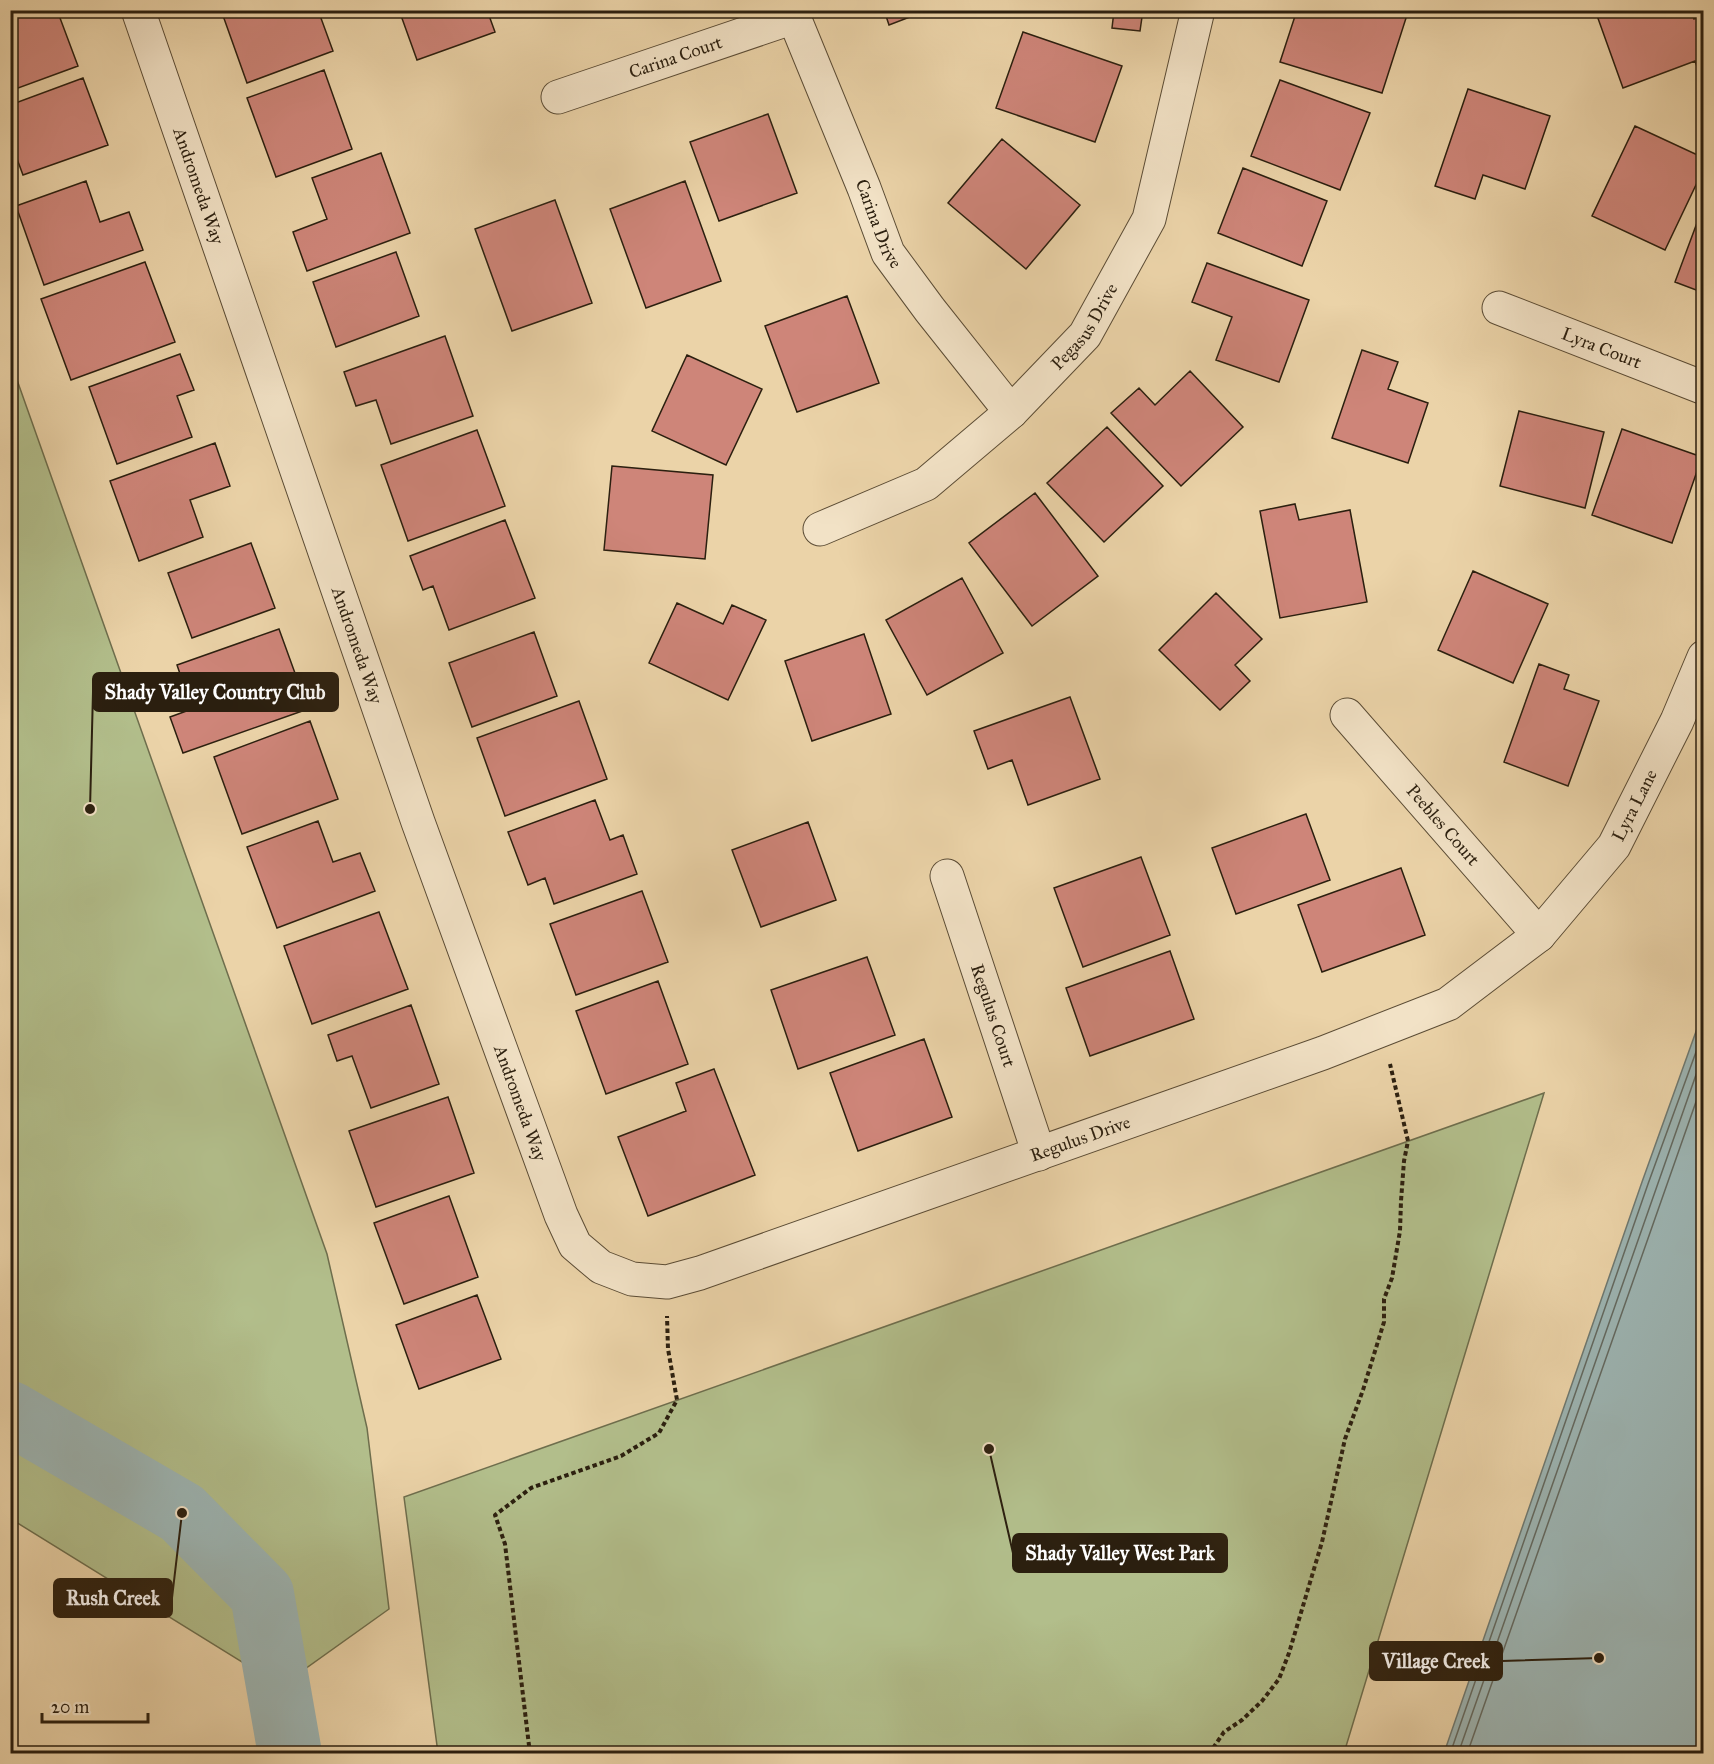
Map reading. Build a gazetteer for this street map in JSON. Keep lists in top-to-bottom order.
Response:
{
  "streets": {
    "street": [
      "Carina Court",
      "Andromeda Way",
      "Carina Drive",
      "Pegasus Drive",
      "Lyra Court",
      "Lyra Lane",
      "Peebles Court",
      "Regulus Court",
      "Regulus Drive"
    ]
  },
  "crossings": [
    ["Carina Court", "Carina Drive"],
    ["Andromeda Way", "Regulus Drive"],
    ["Carina Drive", "Pegasus Drive"],
    ["Lyra Lane", "Peebles Court"],
    ["Lyra Lane", "Regulus Drive"],
    ["Peebles Court", "Regulus Drive"],
    ["Regulus Court", "Regulus Drive"]
  ],
  "places": [
    "Shady Valley Country Club",
    "Shady Valley West Park",
    "Rush Creek",
    "Village Creek"
  ],
  "scale_bar": "20 m"
}
